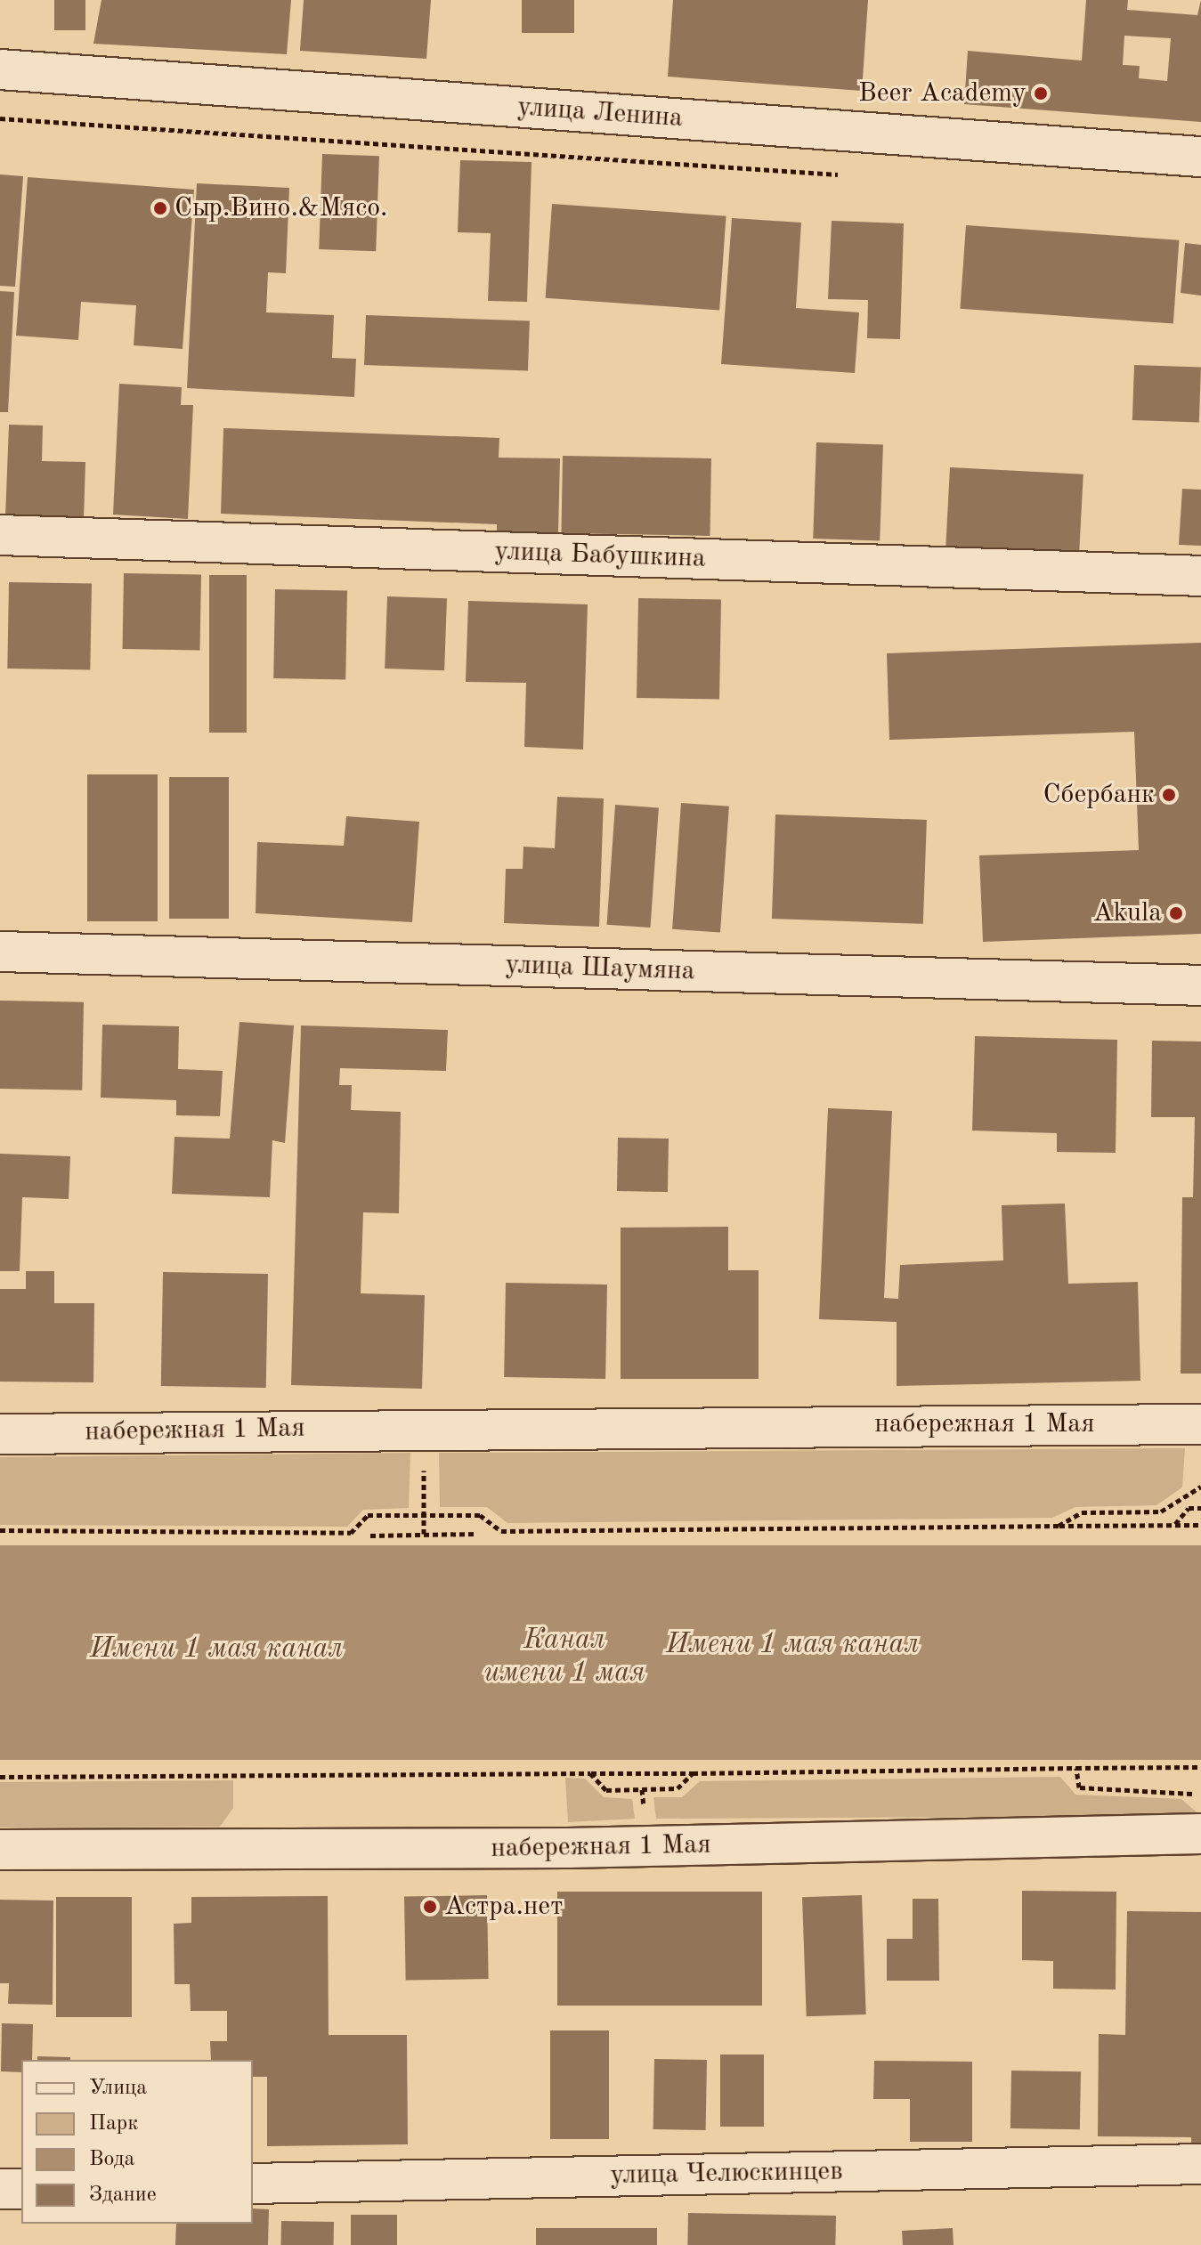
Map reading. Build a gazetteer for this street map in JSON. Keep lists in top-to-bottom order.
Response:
{
  "streets": {
    "main road": [
      "улица Ленина",
      "улица Бабушкина",
      "улица Шаумяна",
      "набережная 1 Мая",
      "улица Челюскинцев"
    ]
  },
  "water": ["Канал имени 1 мая", "Имени 1 мая канал"],
  "places": [
    "Beer Academy",
    "Сыр.Вино.&Мясо.",
    "Сбербанк",
    "Akula",
    "Астра.нет"
  ],
  "legend": [
    "Улица",
    "Парк",
    "Вода",
    "Здание"
  ]
}
